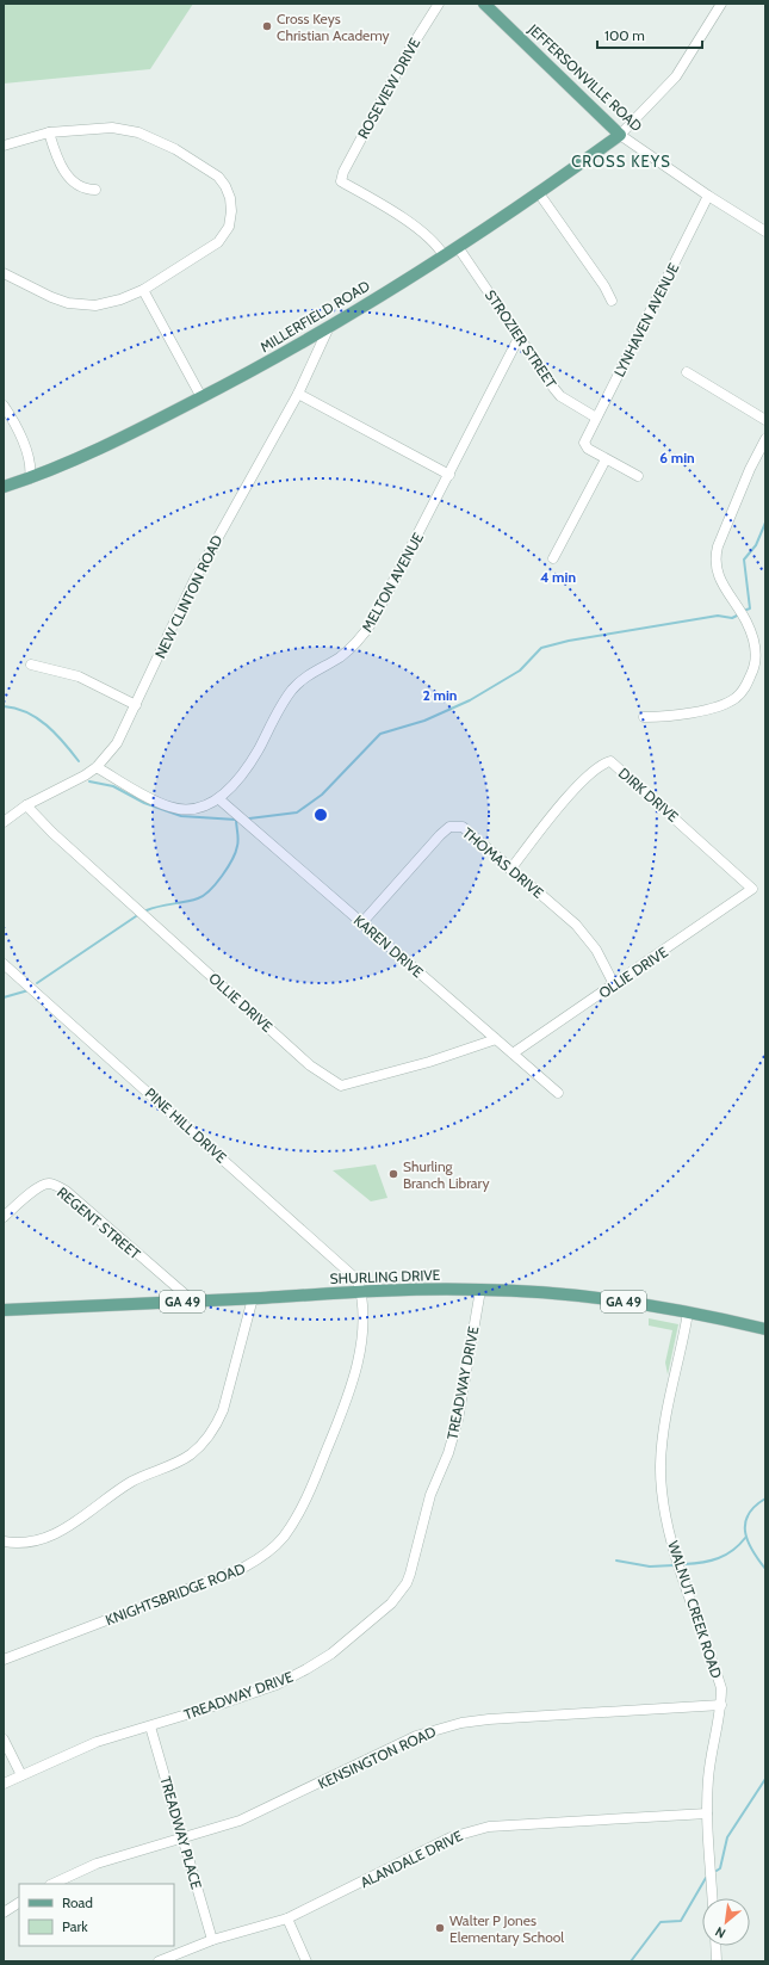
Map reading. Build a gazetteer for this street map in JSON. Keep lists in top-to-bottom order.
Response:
{
  "streets": {
    "main road": [
      "JEFFERSONVILLE ROAD",
      "MILLERFIELD ROAD",
      "SHURLING DRIVE",
      "GA 49"
    ],
    "street": [
      "ROSEVIEW DRIVE",
      "LYNHAVEN AVENUE",
      "STROZIER STREET",
      "MELTON AVENUE",
      "NEW CLINTON ROAD",
      "DIRK DRIVE",
      "THOMAS DRIVE",
      "KAREN DRIVE",
      "OLLIE DRIVE",
      "PINE HILL DRIVE",
      "REGENT STREET",
      "TREADWAY DRIVE",
      "KNIGHTSBRIDGE ROAD",
      "WALNUT CREEK ROAD",
      "KENSINGTON ROAD",
      "TREADWAY PLACE",
      "ALANDALE DRIVE"
    ]
  },
  "crossings": [
    ["JEFFERSONVILLE ROAD", "MILLERFIELD ROAD"],
    ["JEFFERSONVILLE ROAD", "LYNHAVEN AVENUE"],
    ["ROSEVIEW DRIVE", "MILLERFIELD ROAD"],
    ["MILLERFIELD ROAD", "STROZIER STREET"],
    ["MILLERFIELD ROAD", "NEW CLINTON ROAD"],
    ["LYNHAVEN AVENUE", "STROZIER STREET"],
    ["STROZIER STREET", "MELTON AVENUE"],
    ["MELTON AVENUE", "NEW CLINTON ROAD"],
    ["MELTON AVENUE", "KAREN DRIVE"],
    ["NEW CLINTON ROAD", "OLLIE DRIVE"],
    ["DIRK DRIVE", "THOMAS DRIVE"],
    ["DIRK DRIVE", "OLLIE DRIVE"],
    ["THOMAS DRIVE", "KAREN DRIVE"],
    ["THOMAS DRIVE", "OLLIE DRIVE"],
    ["KAREN DRIVE", "OLLIE DRIVE"],
    ["PINE HILL DRIVE", "SHURLING DRIVE"],
    ["PINE HILL DRIVE", "KNIGHTSBRIDGE ROAD"],
    ["REGENT STREET", "SHURLING DRIVE"],
    ["SHURLING DRIVE", "TREADWAY DRIVE"],
    ["SHURLING DRIVE", "KNIGHTSBRIDGE ROAD"],
    ["SHURLING DRIVE", "WALNUT CREEK ROAD"],
    ["TREADWAY DRIVE", "TREADWAY PLACE"],
    ["WALNUT CREEK ROAD", "KENSINGTON ROAD"],
    ["WALNUT CREEK ROAD", "ALANDALE DRIVE"],
    ["KENSINGTON ROAD", "TREADWAY PLACE"],
    ["TREADWAY PLACE", "ALANDALE DRIVE"]
  ],
  "districts": ["CROSS KEYS"],
  "places": ["Cross Keys Christian Academy", "Shurling Branch Library", "Walter P Jones Elementary School"],
  "legend": ["Road", "Park"],
  "scale_bar": "100 m",
  "north": "bottom left",
  "rings": ["6 min", "4 min", "2 min"]
}
